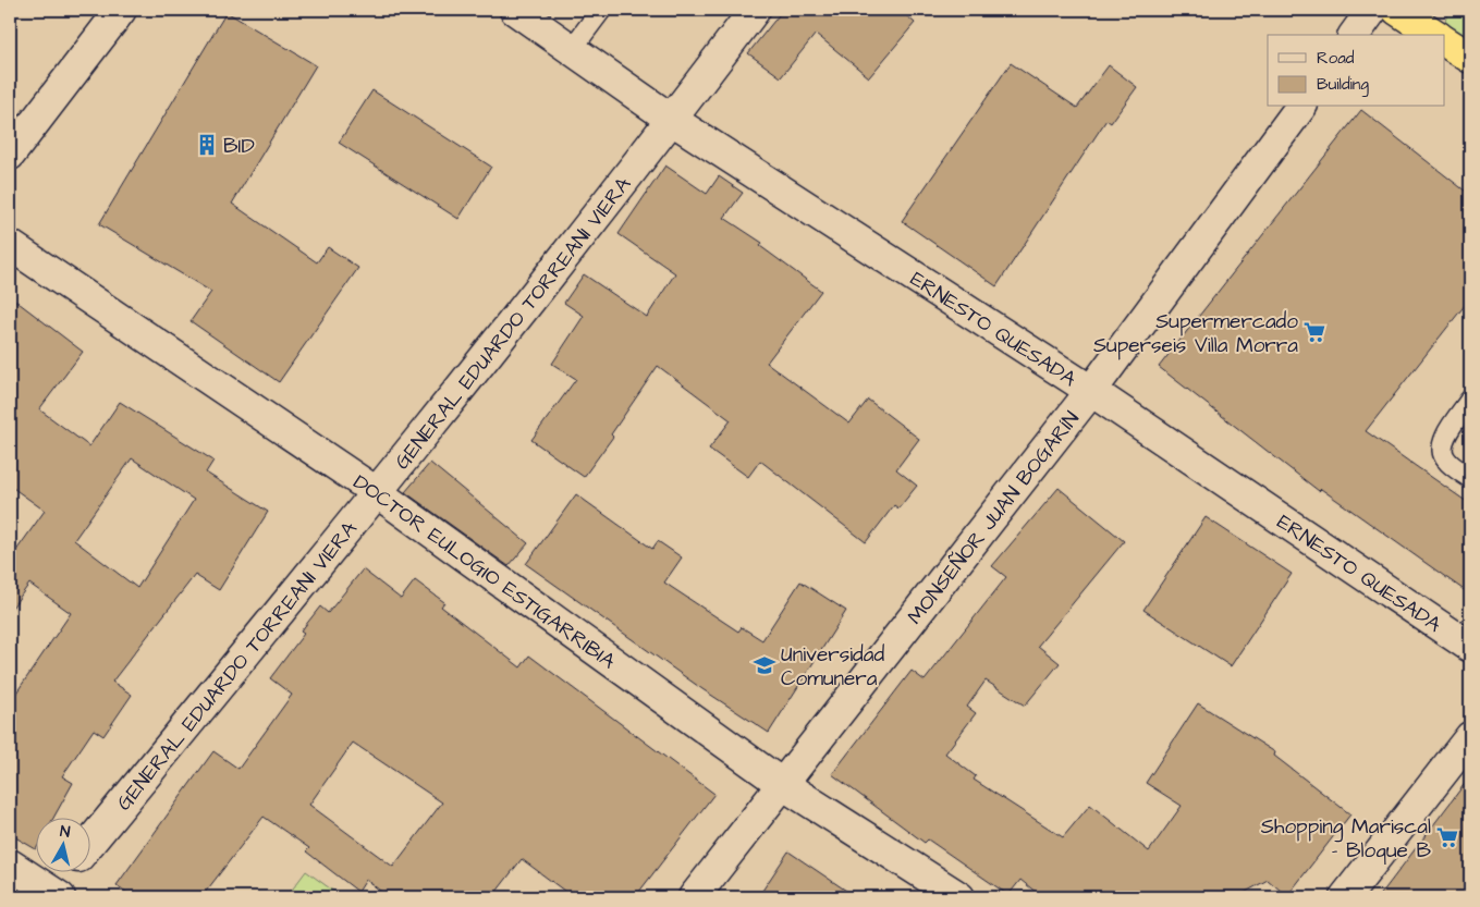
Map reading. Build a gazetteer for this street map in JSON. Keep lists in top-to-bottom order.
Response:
{
  "streets": {
    "street": [
      "GENERAL EDUARDO TORREANI VIERA",
      "ERNESTO QUESADA",
      "MONSEÑOR JUAN BOGARÍN",
      "DOCTOR EULOGIO ESTIGARRIBIA"
    ]
  },
  "crossings": [
    ["GENERAL EDUARDO TORREANI VIERA", "ERNESTO QUESADA"],
    ["GENERAL EDUARDO TORREANI VIERA", "DOCTOR EULOGIO ESTIGARRIBIA"],
    ["ERNESTO QUESADA", "MONSEÑOR JUAN BOGARÍN"],
    ["MONSEÑOR JUAN BOGARÍN", "DOCTOR EULOGIO ESTIGARRIBIA"]
  ],
  "places": {
    "building": ["BID"],
    "supermarket": ["Supermercado Superseis Villa Morra", "Shopping Mariscal - Bloque B"],
    "school or university": ["Universidad Comunera"]
  },
  "legend": ["Road", "Building"],
  "north": "top"
}
